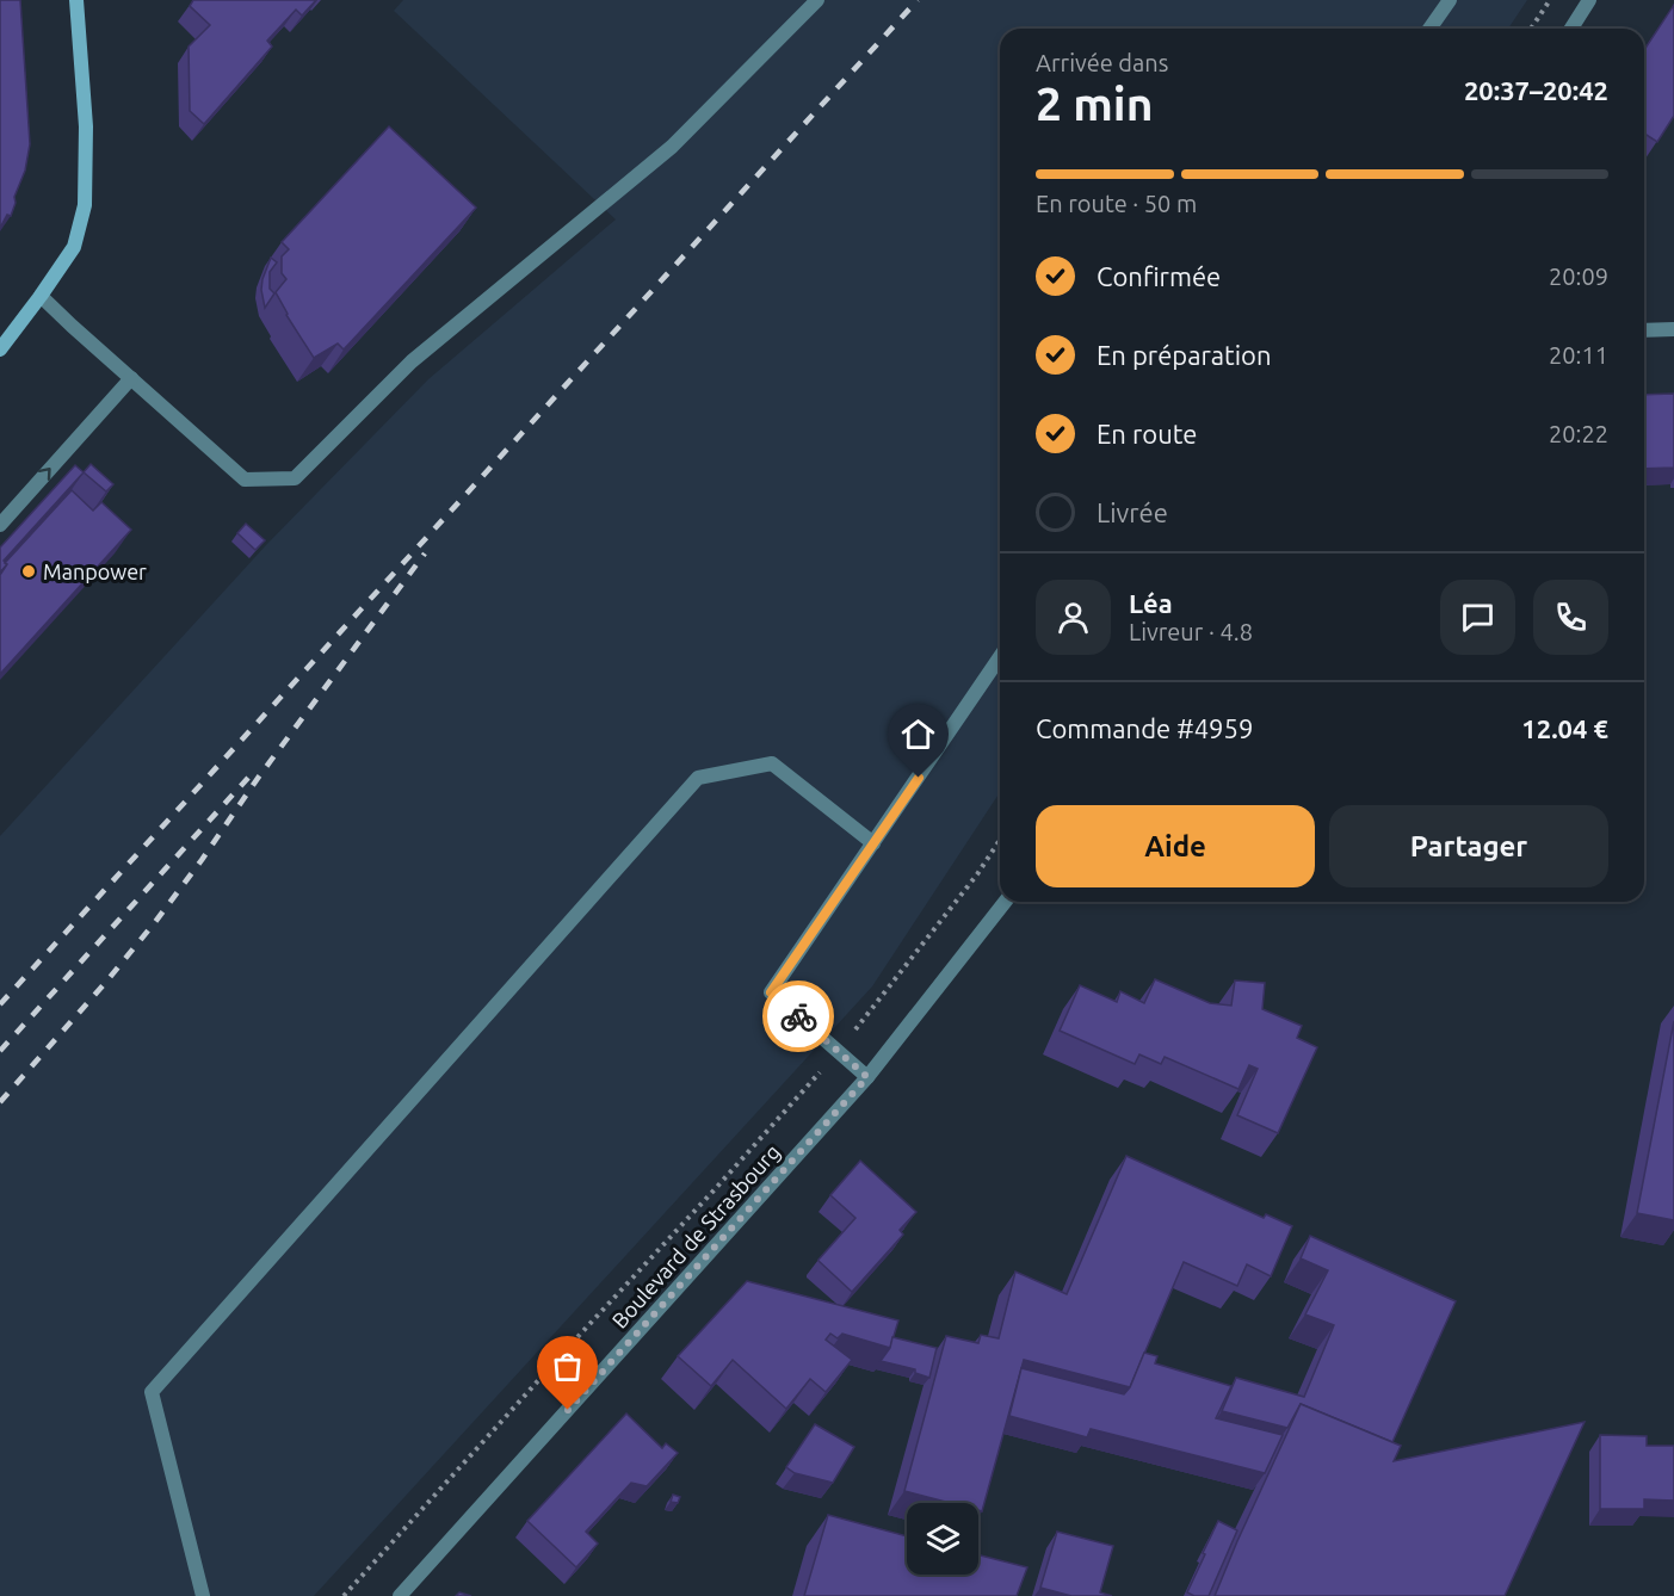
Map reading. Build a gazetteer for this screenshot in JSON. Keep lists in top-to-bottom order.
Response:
{
  "streets": {
    "street": ["Boulevard de Strasbourg"]
  },
  "places": ["Manpower"],
  "page": {
    "heading": ["2 min", "Arrivée dans", "20:37–20:42"],
    "panel": [
      "Léa",
      "Livreur · 4.8",
      "Commande #4959",
      "12.04 €"
    ],
    "bar": "En route · 50 m",
    "list": [
      ["Confirmée", "20:09"],
      ["En préparation", "20:11"],
      ["En route", "20:22"],
      "Livrée"
    ],
    "buttons": ["Aide", "Partager"]
  }
}
